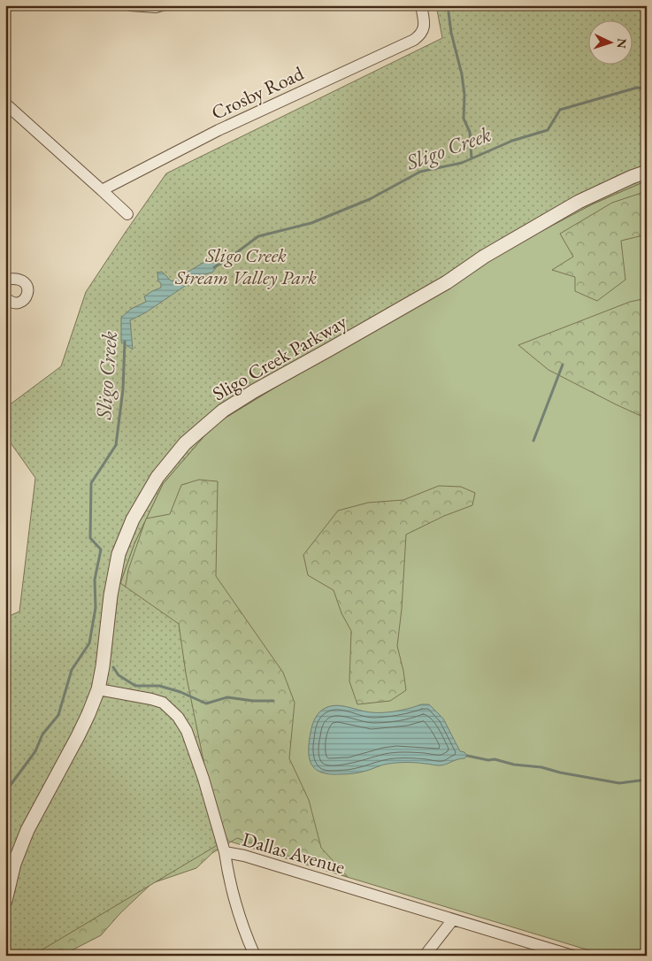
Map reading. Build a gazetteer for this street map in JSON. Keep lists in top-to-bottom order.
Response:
{
  "streets": {
    "street": ["Crosby Road", "Sligo Creek Parkway", "Dallas Avenue"]
  },
  "crossings": [
    ["Sligo Creek Parkway", "Dallas Avenue"]
  ],
  "water": ["Sligo Creek"],
  "parks": ["Sligo Creek Stream Valley Park"],
  "north": "right"
}
